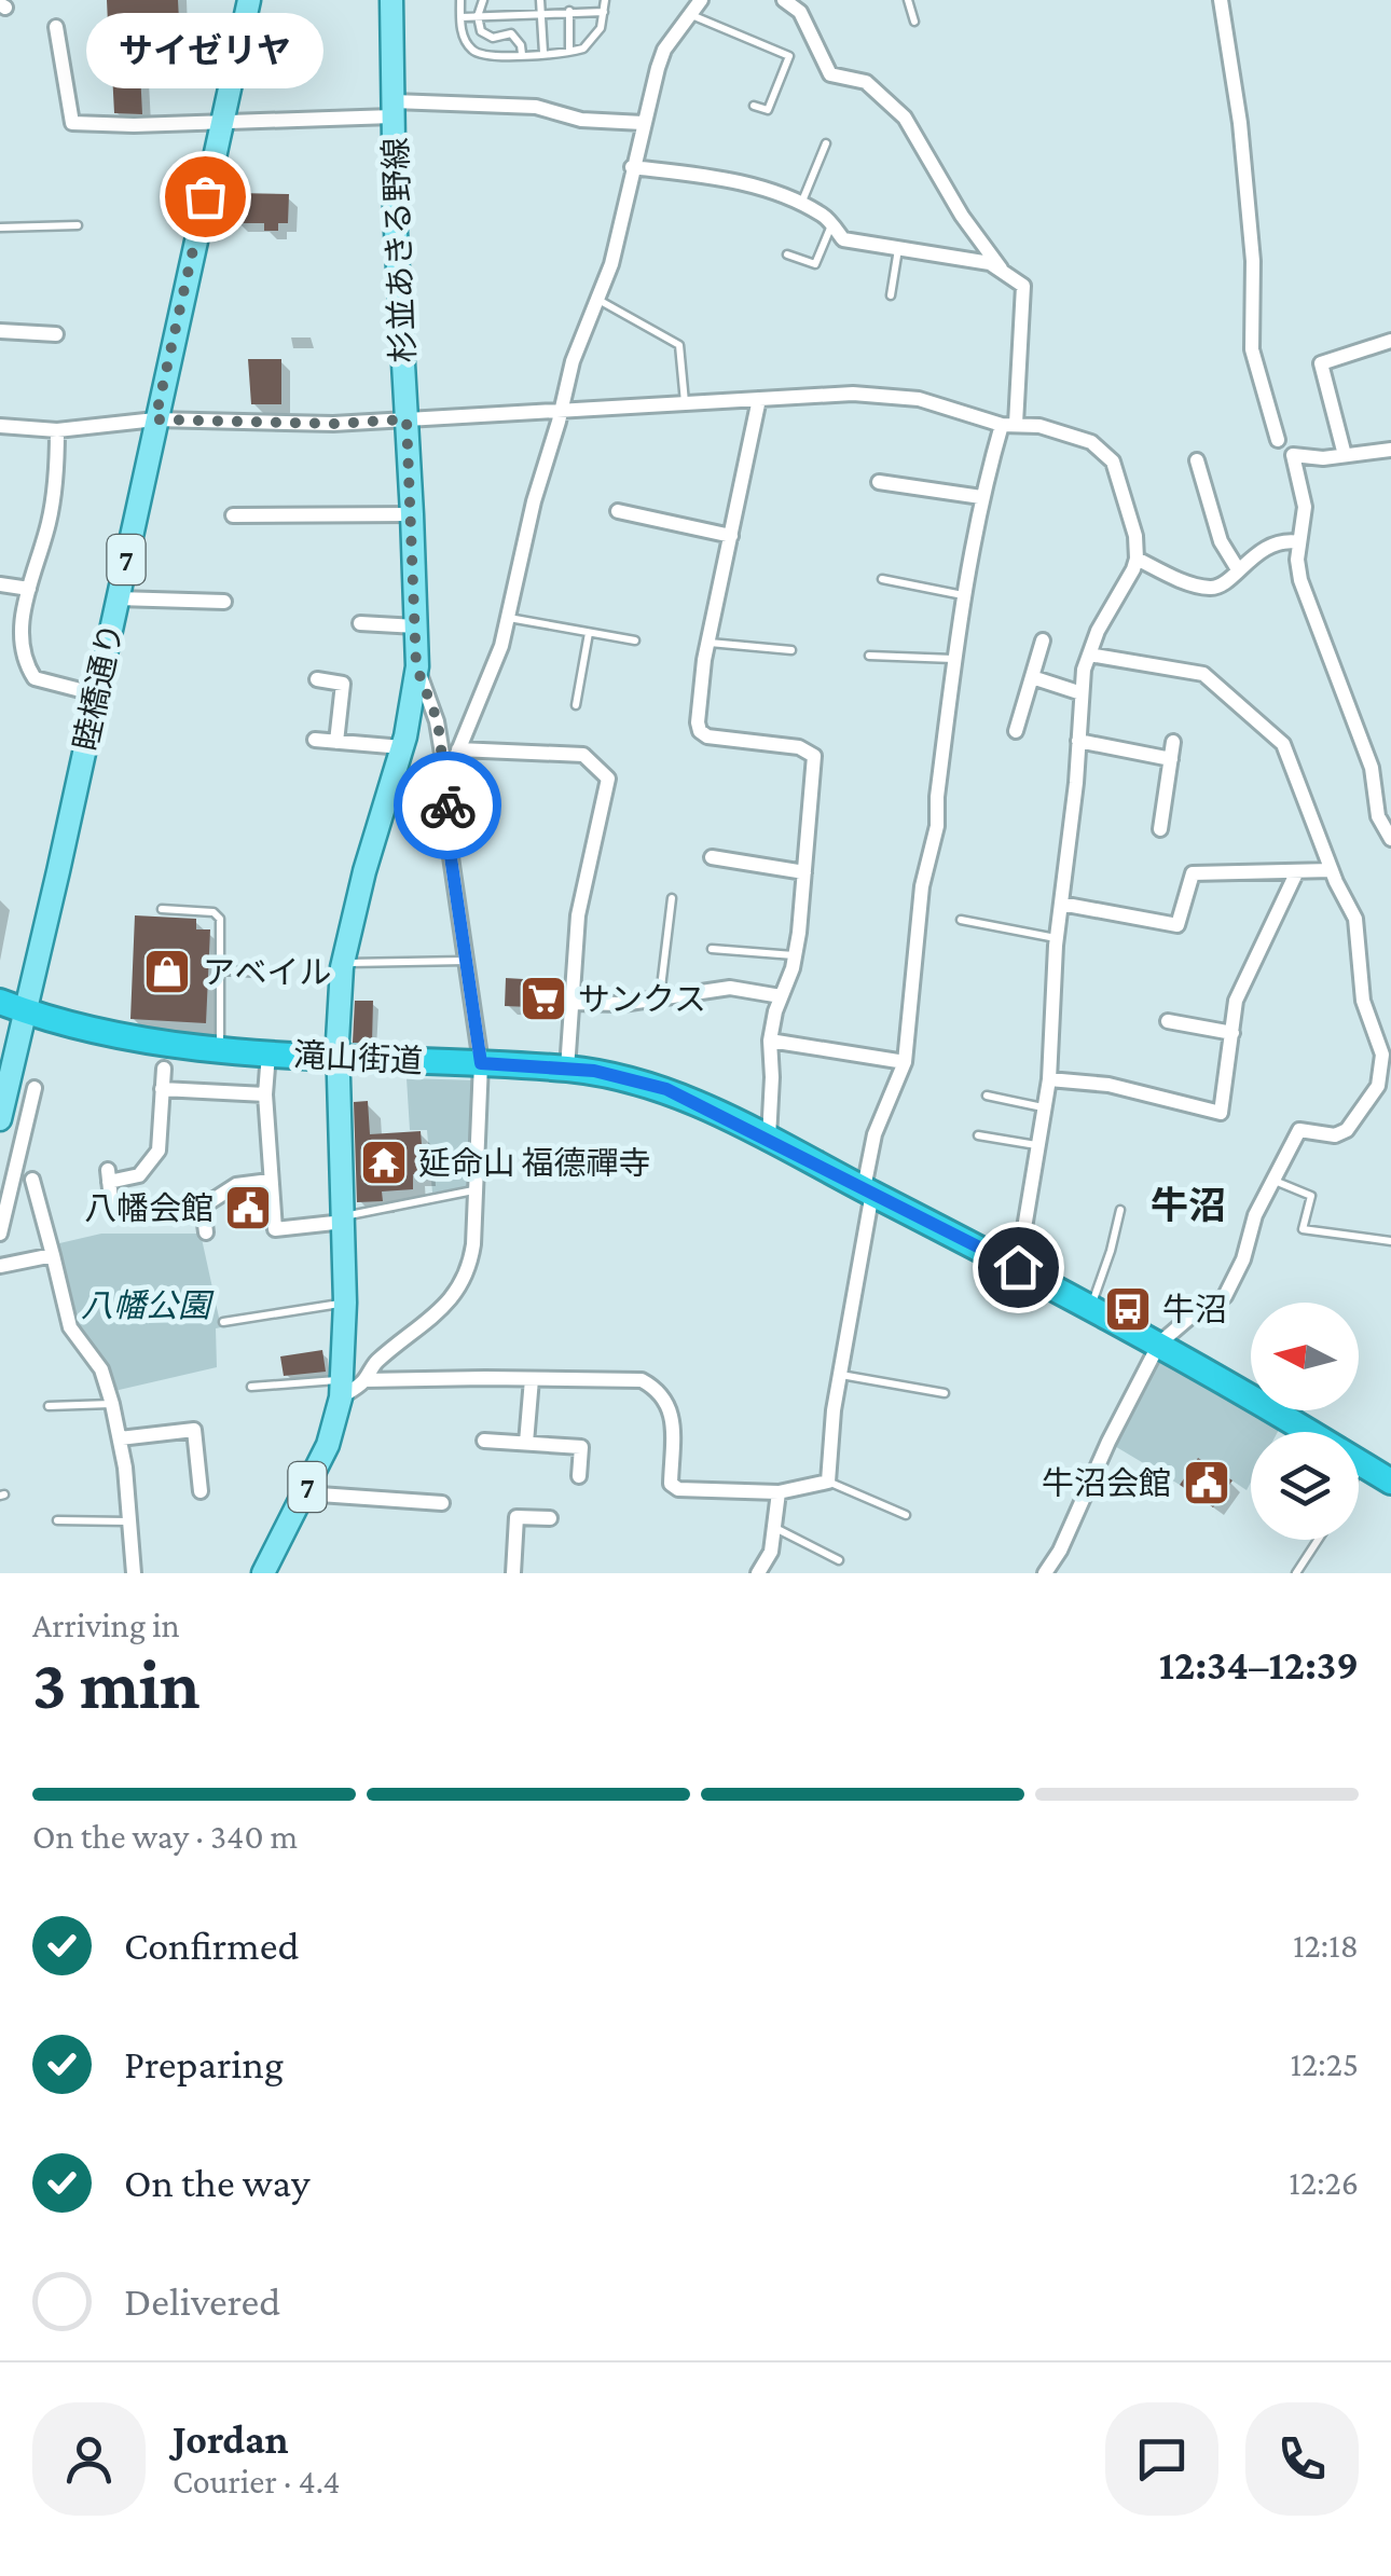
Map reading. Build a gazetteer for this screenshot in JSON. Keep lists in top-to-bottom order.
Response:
{
  "streets": {
    "highway": ["滝山街道"],
    "main road": ["杉並あきる野線", "7", "睦橋通り"]
  },
  "crossings": [
    ["杉並あきる野線", "滝山街道"],
    ["睦橋通り", "滝山街道"]
  ],
  "districts": ["牛沼"],
  "parks": ["八幡公園"],
  "places": {
    "other": ["サイゼリヤ"],
    "shop": ["アベイル"],
    "supermarket": ["サンクス"],
    "temple": ["延命山 福德禪寺"],
    "public building": ["八幡会館", "牛沼会館"],
    "bus stop": ["牛沼"]
  },
  "north": "left",
  "page": {
    "bubble": "サイゼリヤ",
    "heading": ["3 min", "Arriving in", "12:34–12:39"],
    "panel": ["Jordan", "Courier · 4.4"],
    "bar": "On the way · 340 m",
    "list": [
      ["Confirmed", "12:18"],
      ["Preparing", "12:25"],
      ["On the way", "12:26"],
      "Delivered"
    ]
  }
}
